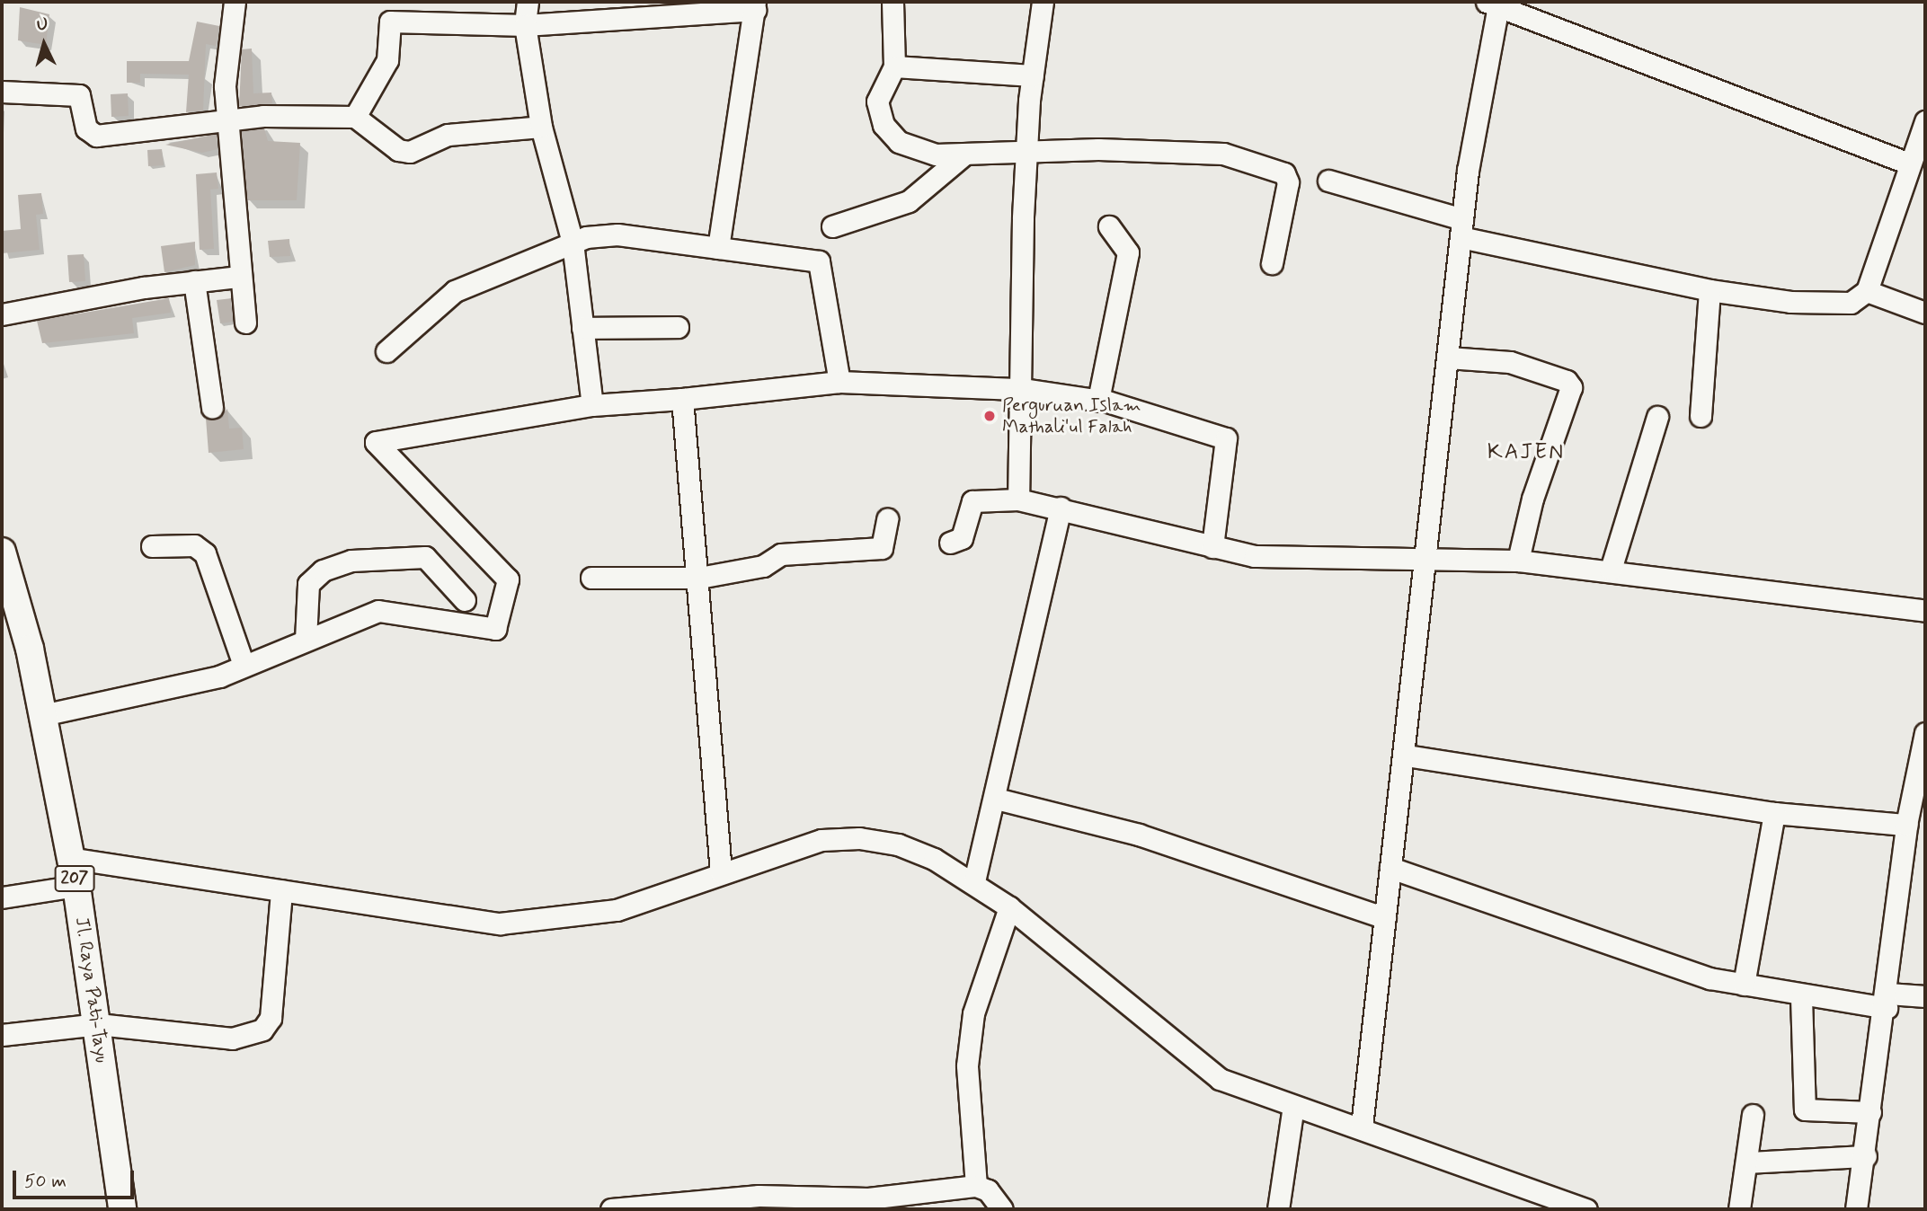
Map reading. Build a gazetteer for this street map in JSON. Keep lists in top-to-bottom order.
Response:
{
  "streets": {
    "main road": ["207", "Jl. Raya Pati-Tayu"]
  },
  "districts": ["KAJEN"],
  "places": ["Perguruan Islam Mathali'ul Falah"],
  "scale_bar": "50 m",
  "north": "top"
}
